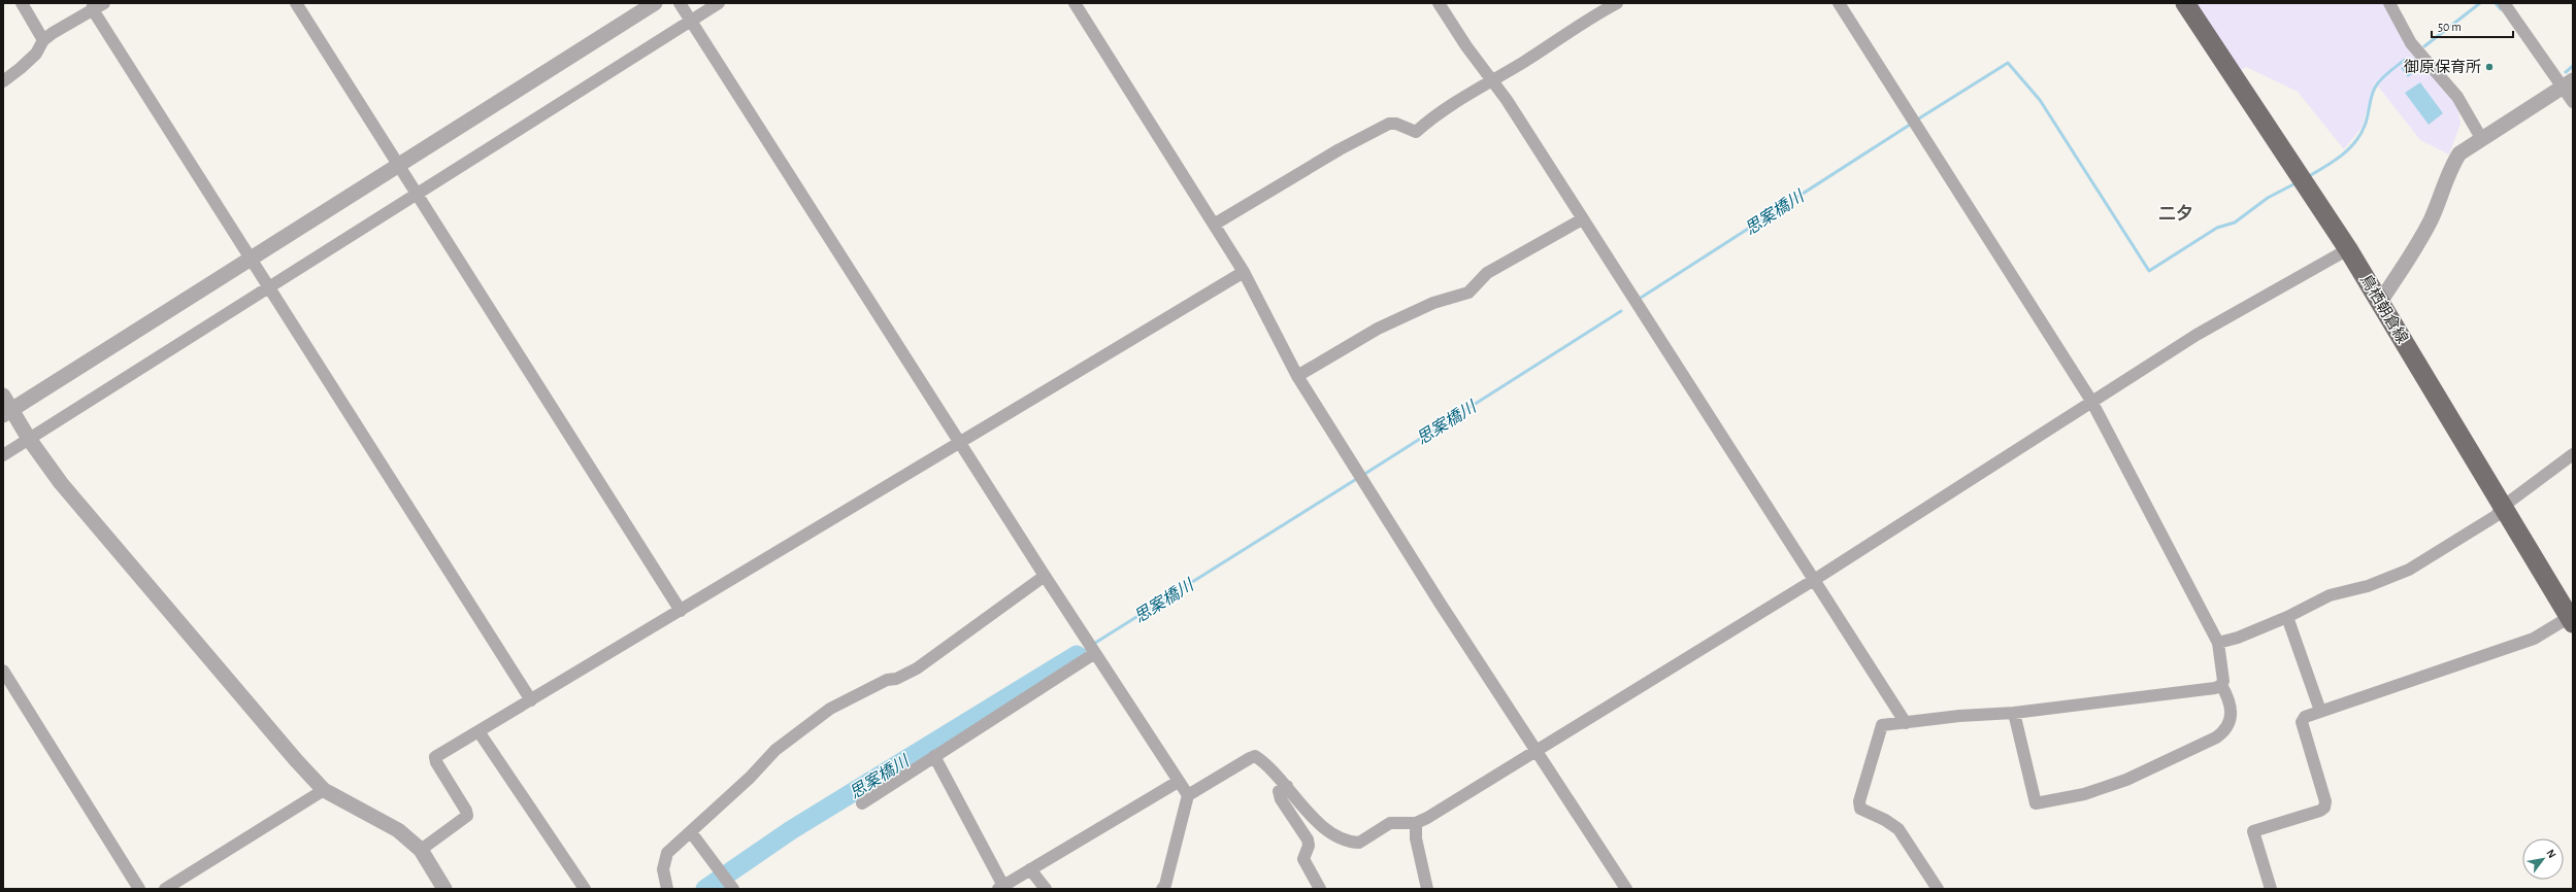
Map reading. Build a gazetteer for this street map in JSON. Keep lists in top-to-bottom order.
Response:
{
  "streets": {
    "main road": ["鳥栖朝倉線"]
  },
  "districts": ["二夕"],
  "water": ["思案橋川"],
  "places": ["御原保育所"],
  "scale_bar": "50 m",
  "north": "top right"
}
